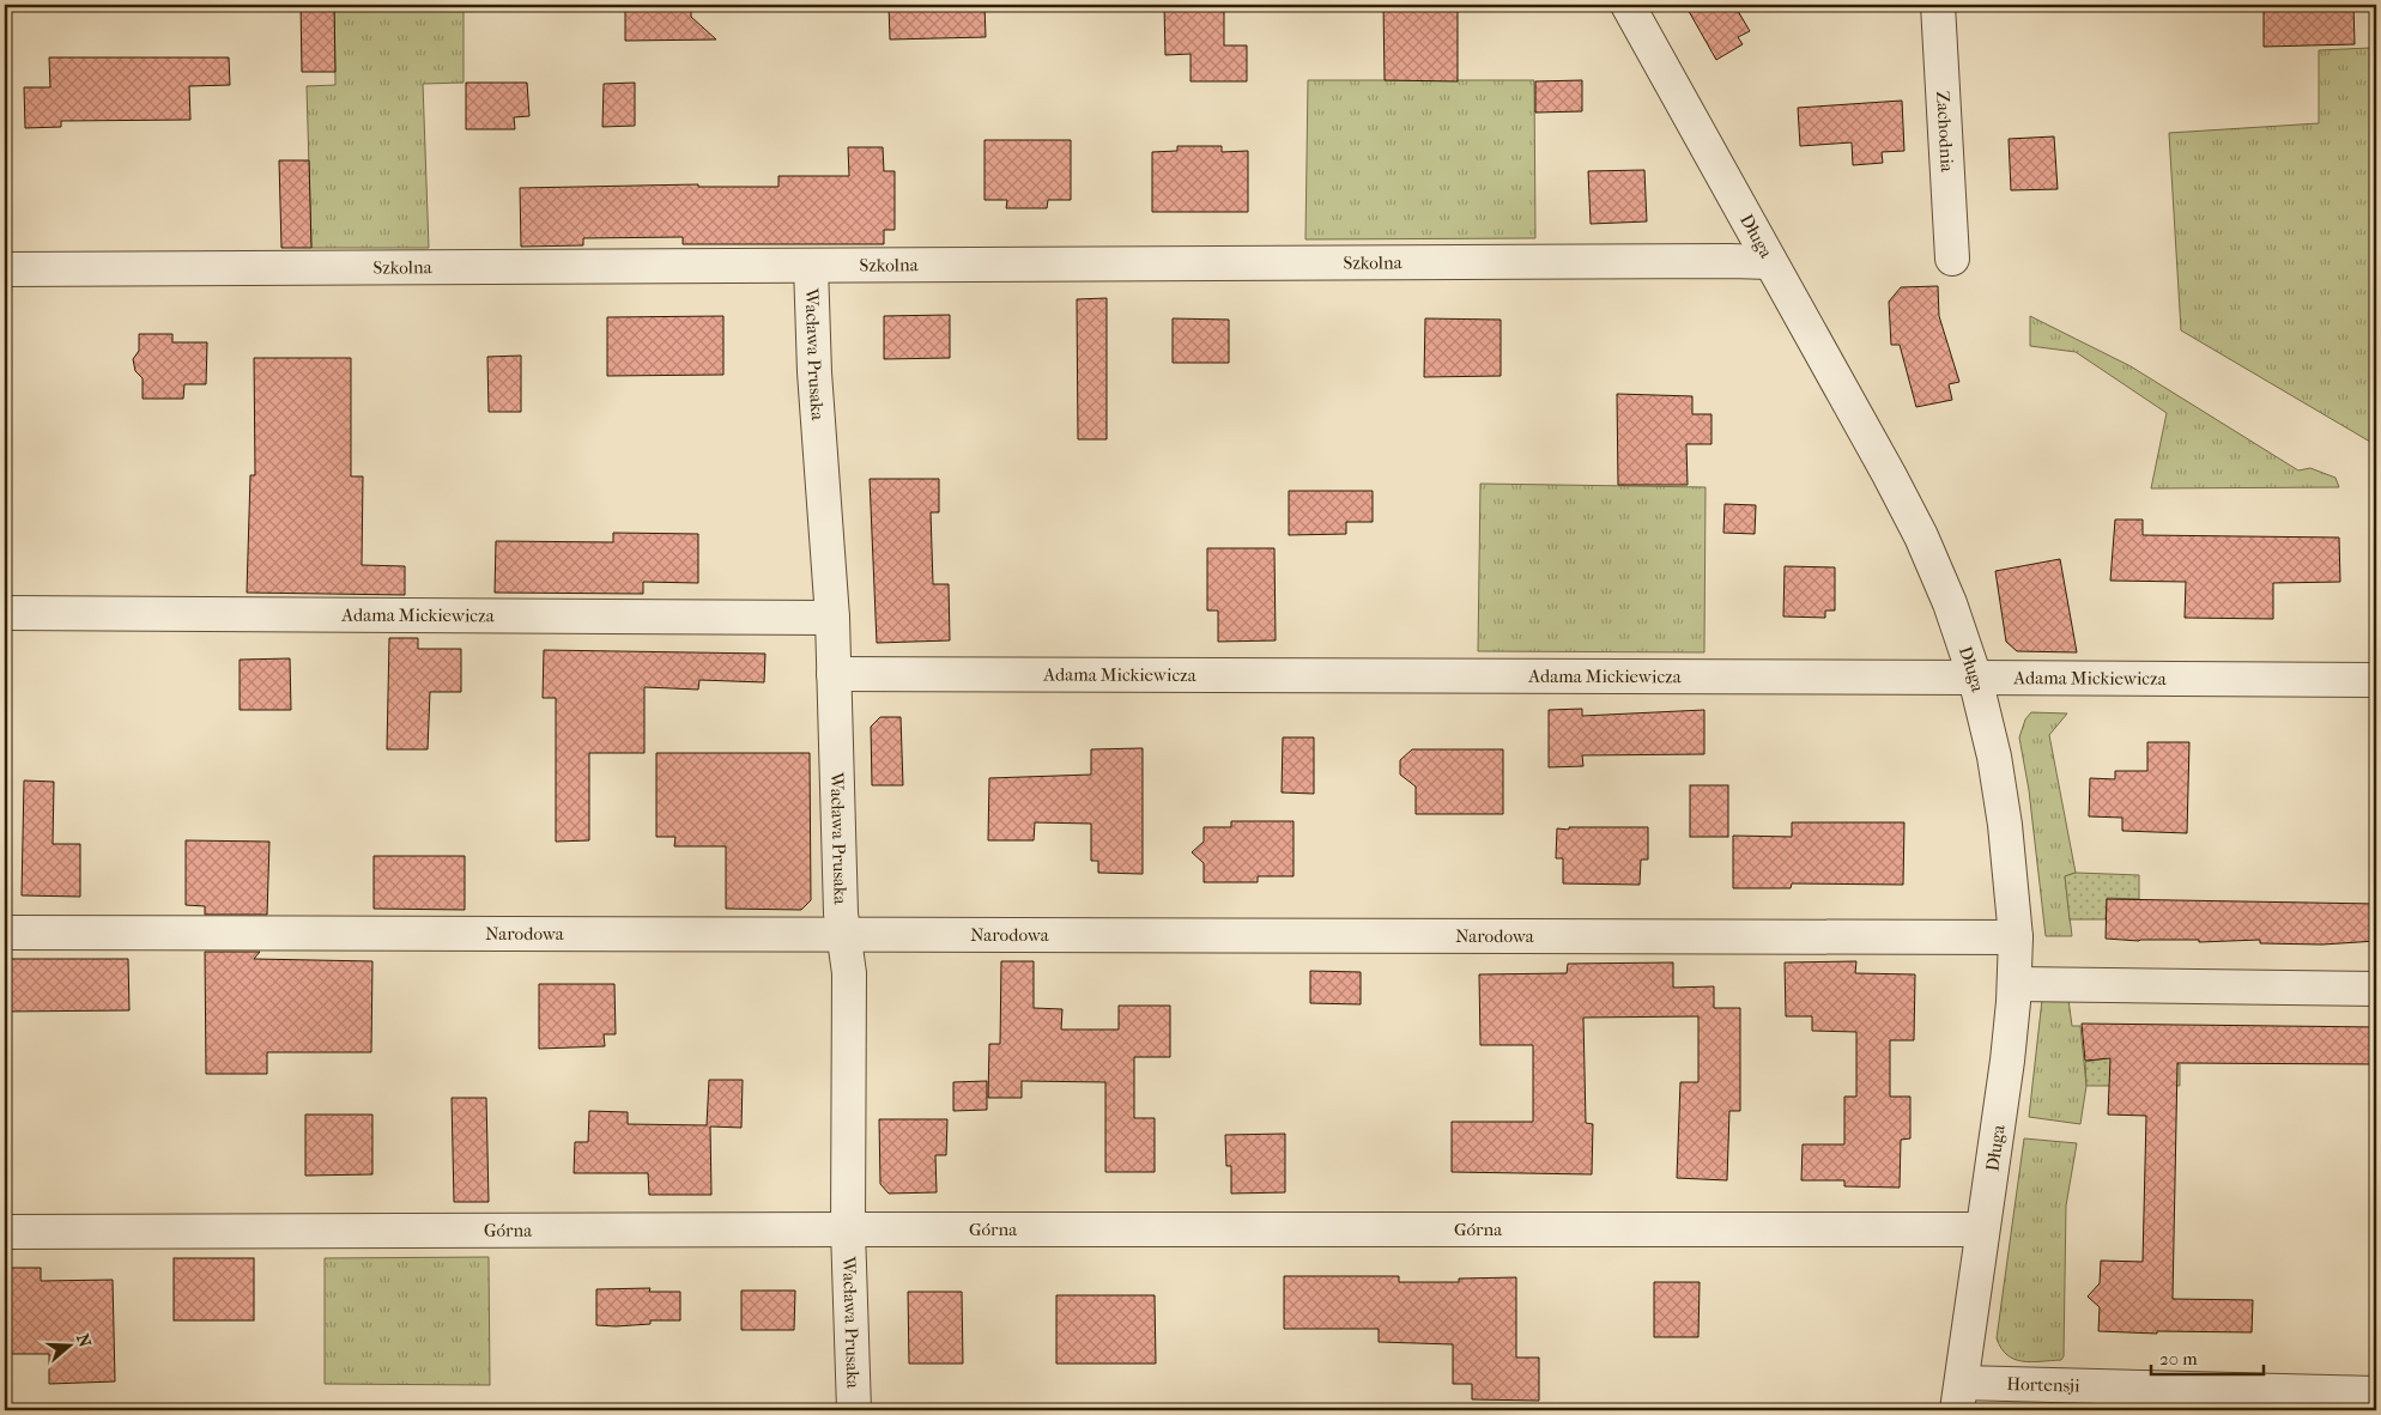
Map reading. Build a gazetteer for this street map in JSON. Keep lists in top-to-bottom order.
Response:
{
  "streets": {
    "street": [
      "Zachodnia",
      "Długa",
      "Szkolna",
      "Wacława Prusaka",
      "Adama Mickiewicza",
      "Narodowa",
      "Górna",
      "Hortensji"
    ]
  },
  "crossings": [
    ["Długa", "Szkolna"],
    ["Długa", "Adama Mickiewicza"],
    ["Długa", "Narodowa"],
    ["Długa", "Górna"],
    ["Długa", "Hortensji"],
    ["Szkolna", "Wacława Prusaka"],
    ["Wacława Prusaka", "Adama Mickiewicza"],
    ["Wacława Prusaka", "Narodowa"],
    ["Wacława Prusaka", "Górna"]
  ],
  "scale_bar": "20 m",
  "north": "right"
}
